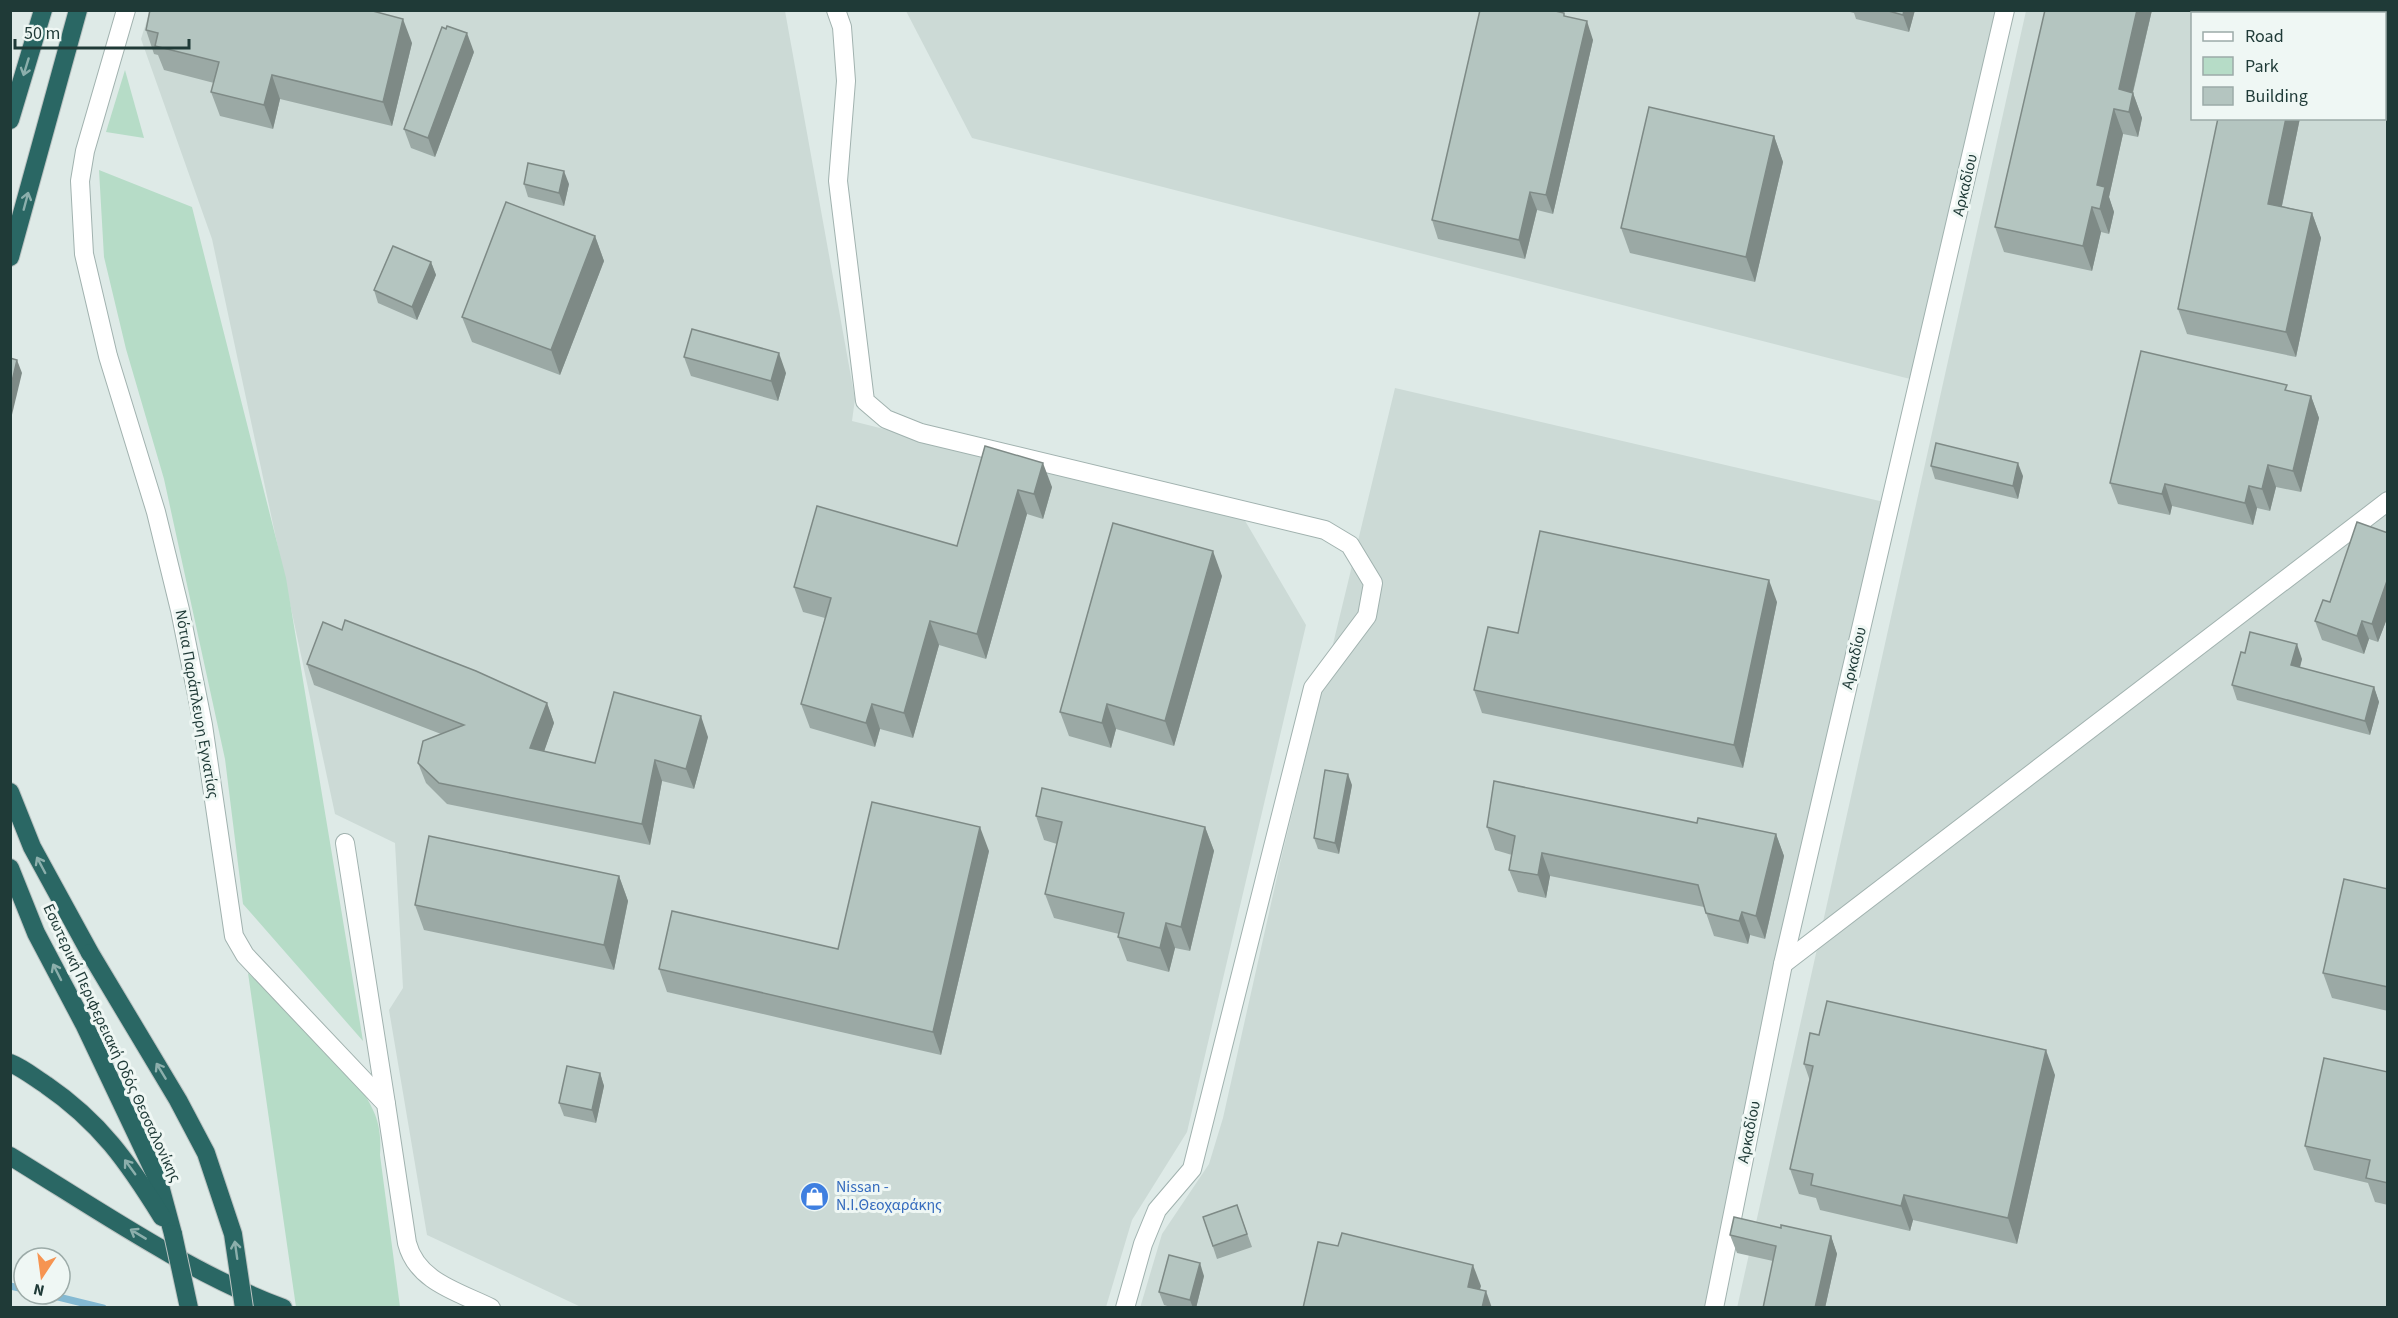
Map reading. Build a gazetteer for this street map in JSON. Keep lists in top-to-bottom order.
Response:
{
  "streets": {
    "highway": ["Εσωτερική Περιφερειακή Οδός Θεσσαλονίκης"],
    "street": ["Αρκαδίου", "Νότια Παράπλευρη Εγνατίας"]
  },
  "places": {
    "shop": ["Nissan - Ν.Ι.Θεοχαράκης"]
  },
  "legend": ["Road", "Park", "Building"],
  "scale_bar": "50 m",
  "north": "bottom"
}
